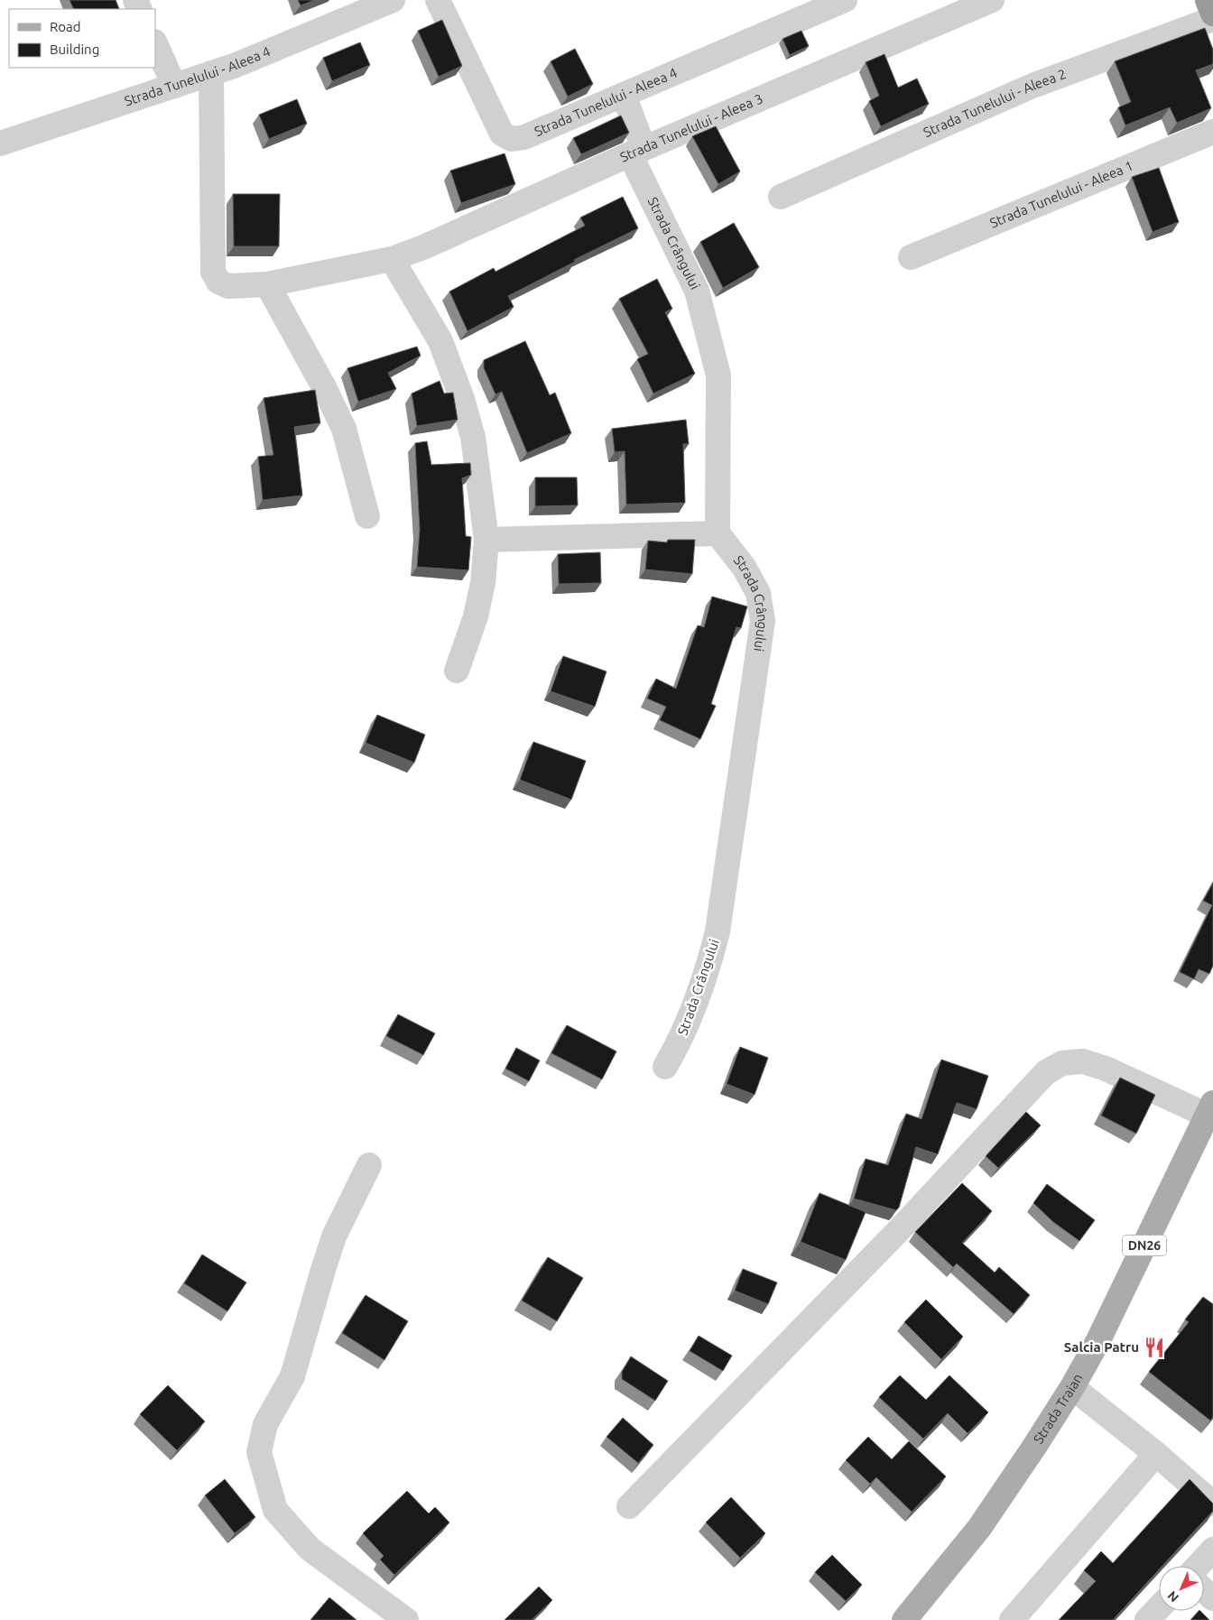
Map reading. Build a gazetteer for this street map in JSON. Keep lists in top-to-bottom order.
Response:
{
  "streets": {
    "main road": ["DN26", "Strada Traian"],
    "street": [
      "Strada Tunelului - Aleea 4",
      "Strada Tunelului - Aleea 2",
      "Strada Tunelului - Aleea 3",
      "Strada Tunelului - Aleea 1",
      "Strada Crângului"
    ]
  },
  "crossings": [
    ["Strada Tunelului - Aleea 4", "Strada Tunelului - Aleea 3"],
    ["Strada Tunelului - Aleea 4", "Strada Crângului"],
    ["Strada Tunelului - Aleea 3", "Strada Crângului"]
  ],
  "places": {
    "restaurant": ["Salcia Patru"]
  },
  "legend": ["Road", "Building"],
  "north": "bottom left"
}
